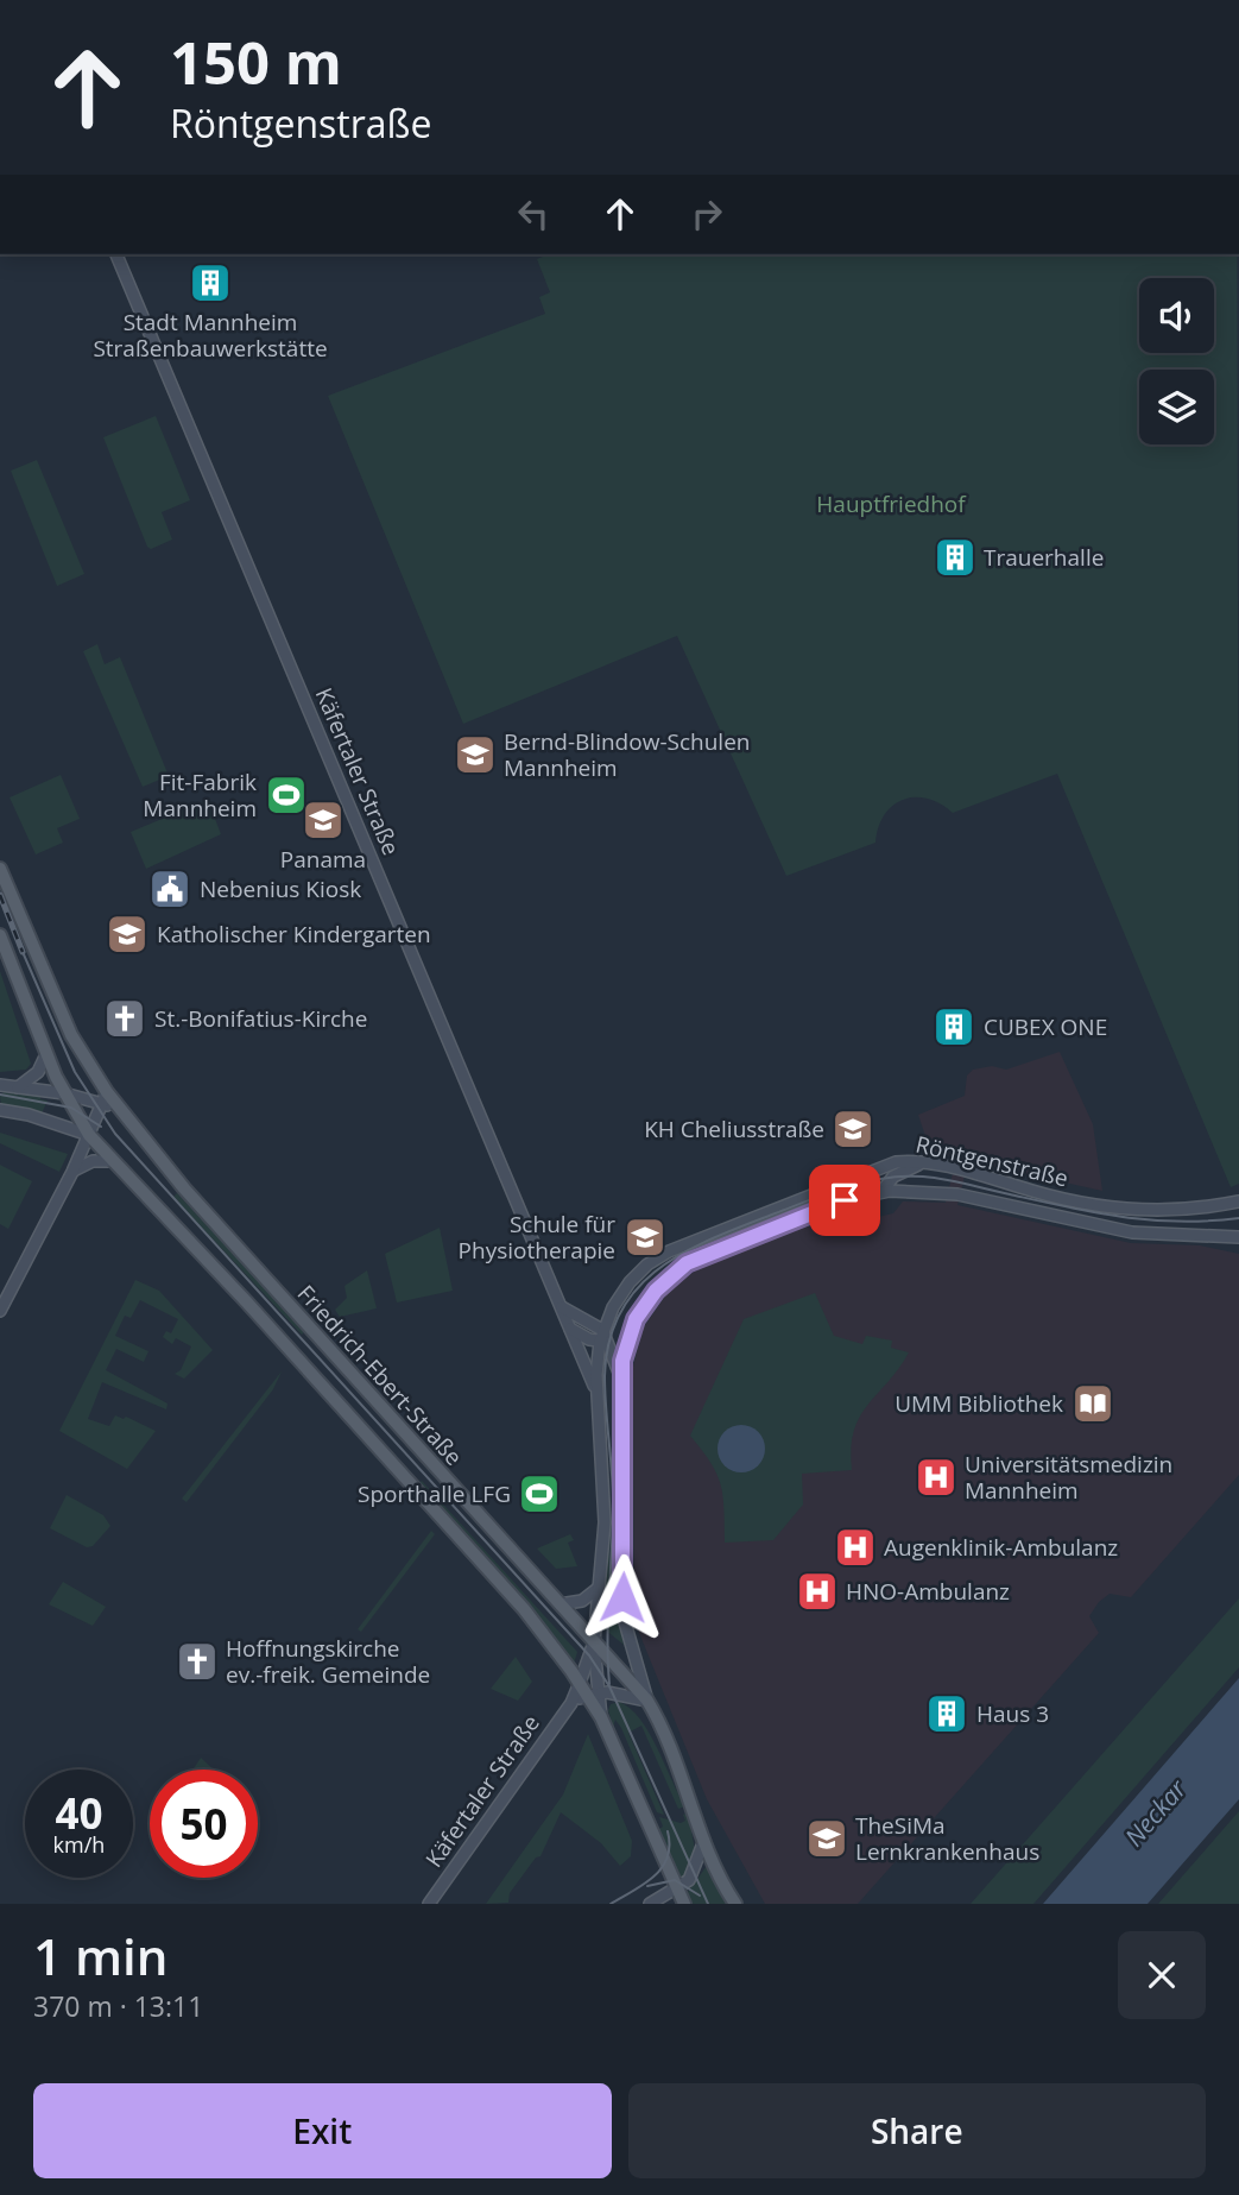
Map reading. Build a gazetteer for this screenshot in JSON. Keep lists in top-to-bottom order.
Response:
{
  "streets": {
    "main road": ["Käfertaler Straße", "Röntgenstraße", "Friedrich-Ebert-Straße"]
  },
  "crossings": [
    ["Käfertaler Straße", "Röntgenstraße"],
    ["Käfertaler Straße", "Friedrich-Ebert-Straße"]
  ],
  "water": ["Neckar"],
  "parks": ["Hauptfriedhof"],
  "places": {
    "building": [
      "Stadt Mannheim Straßenbauwerkstätte",
      "Trauerhalle",
      "CUBEX ONE",
      "Haus 3"
    ],
    "school or university": [
      "Bernd-Blindow-Schulen Mannheim",
      "Panama",
      "Katholischer Kindergarten",
      "KH Cheliusstraße",
      "Schule für Physiotherapie",
      "TheSiMa Lernkrankenhaus"
    ],
    "sports": ["Fit-Fabrik Mannheim", "Sporthalle LFG"],
    "public building": ["Nebenius Kiosk"],
    "church": ["St.-Bonifatius-Kirche", "Hoffnungskirche ev.-freik. Gemeinde"],
    "library": ["UMM Bibliothek"],
    "hospital": ["Universitätsmedizin Mannheim", "Augenklinik-Ambulanz", "HNO-Ambulanz"]
  },
  "page": {
    "turn": ["150 m", "Röntgenstraße"],
    "speed": "40 km/h",
    "limit": "50",
    "heading": ["1 min", "370 m · 13:11"],
    "buttons": ["Exit", "Share"]
  }
}
